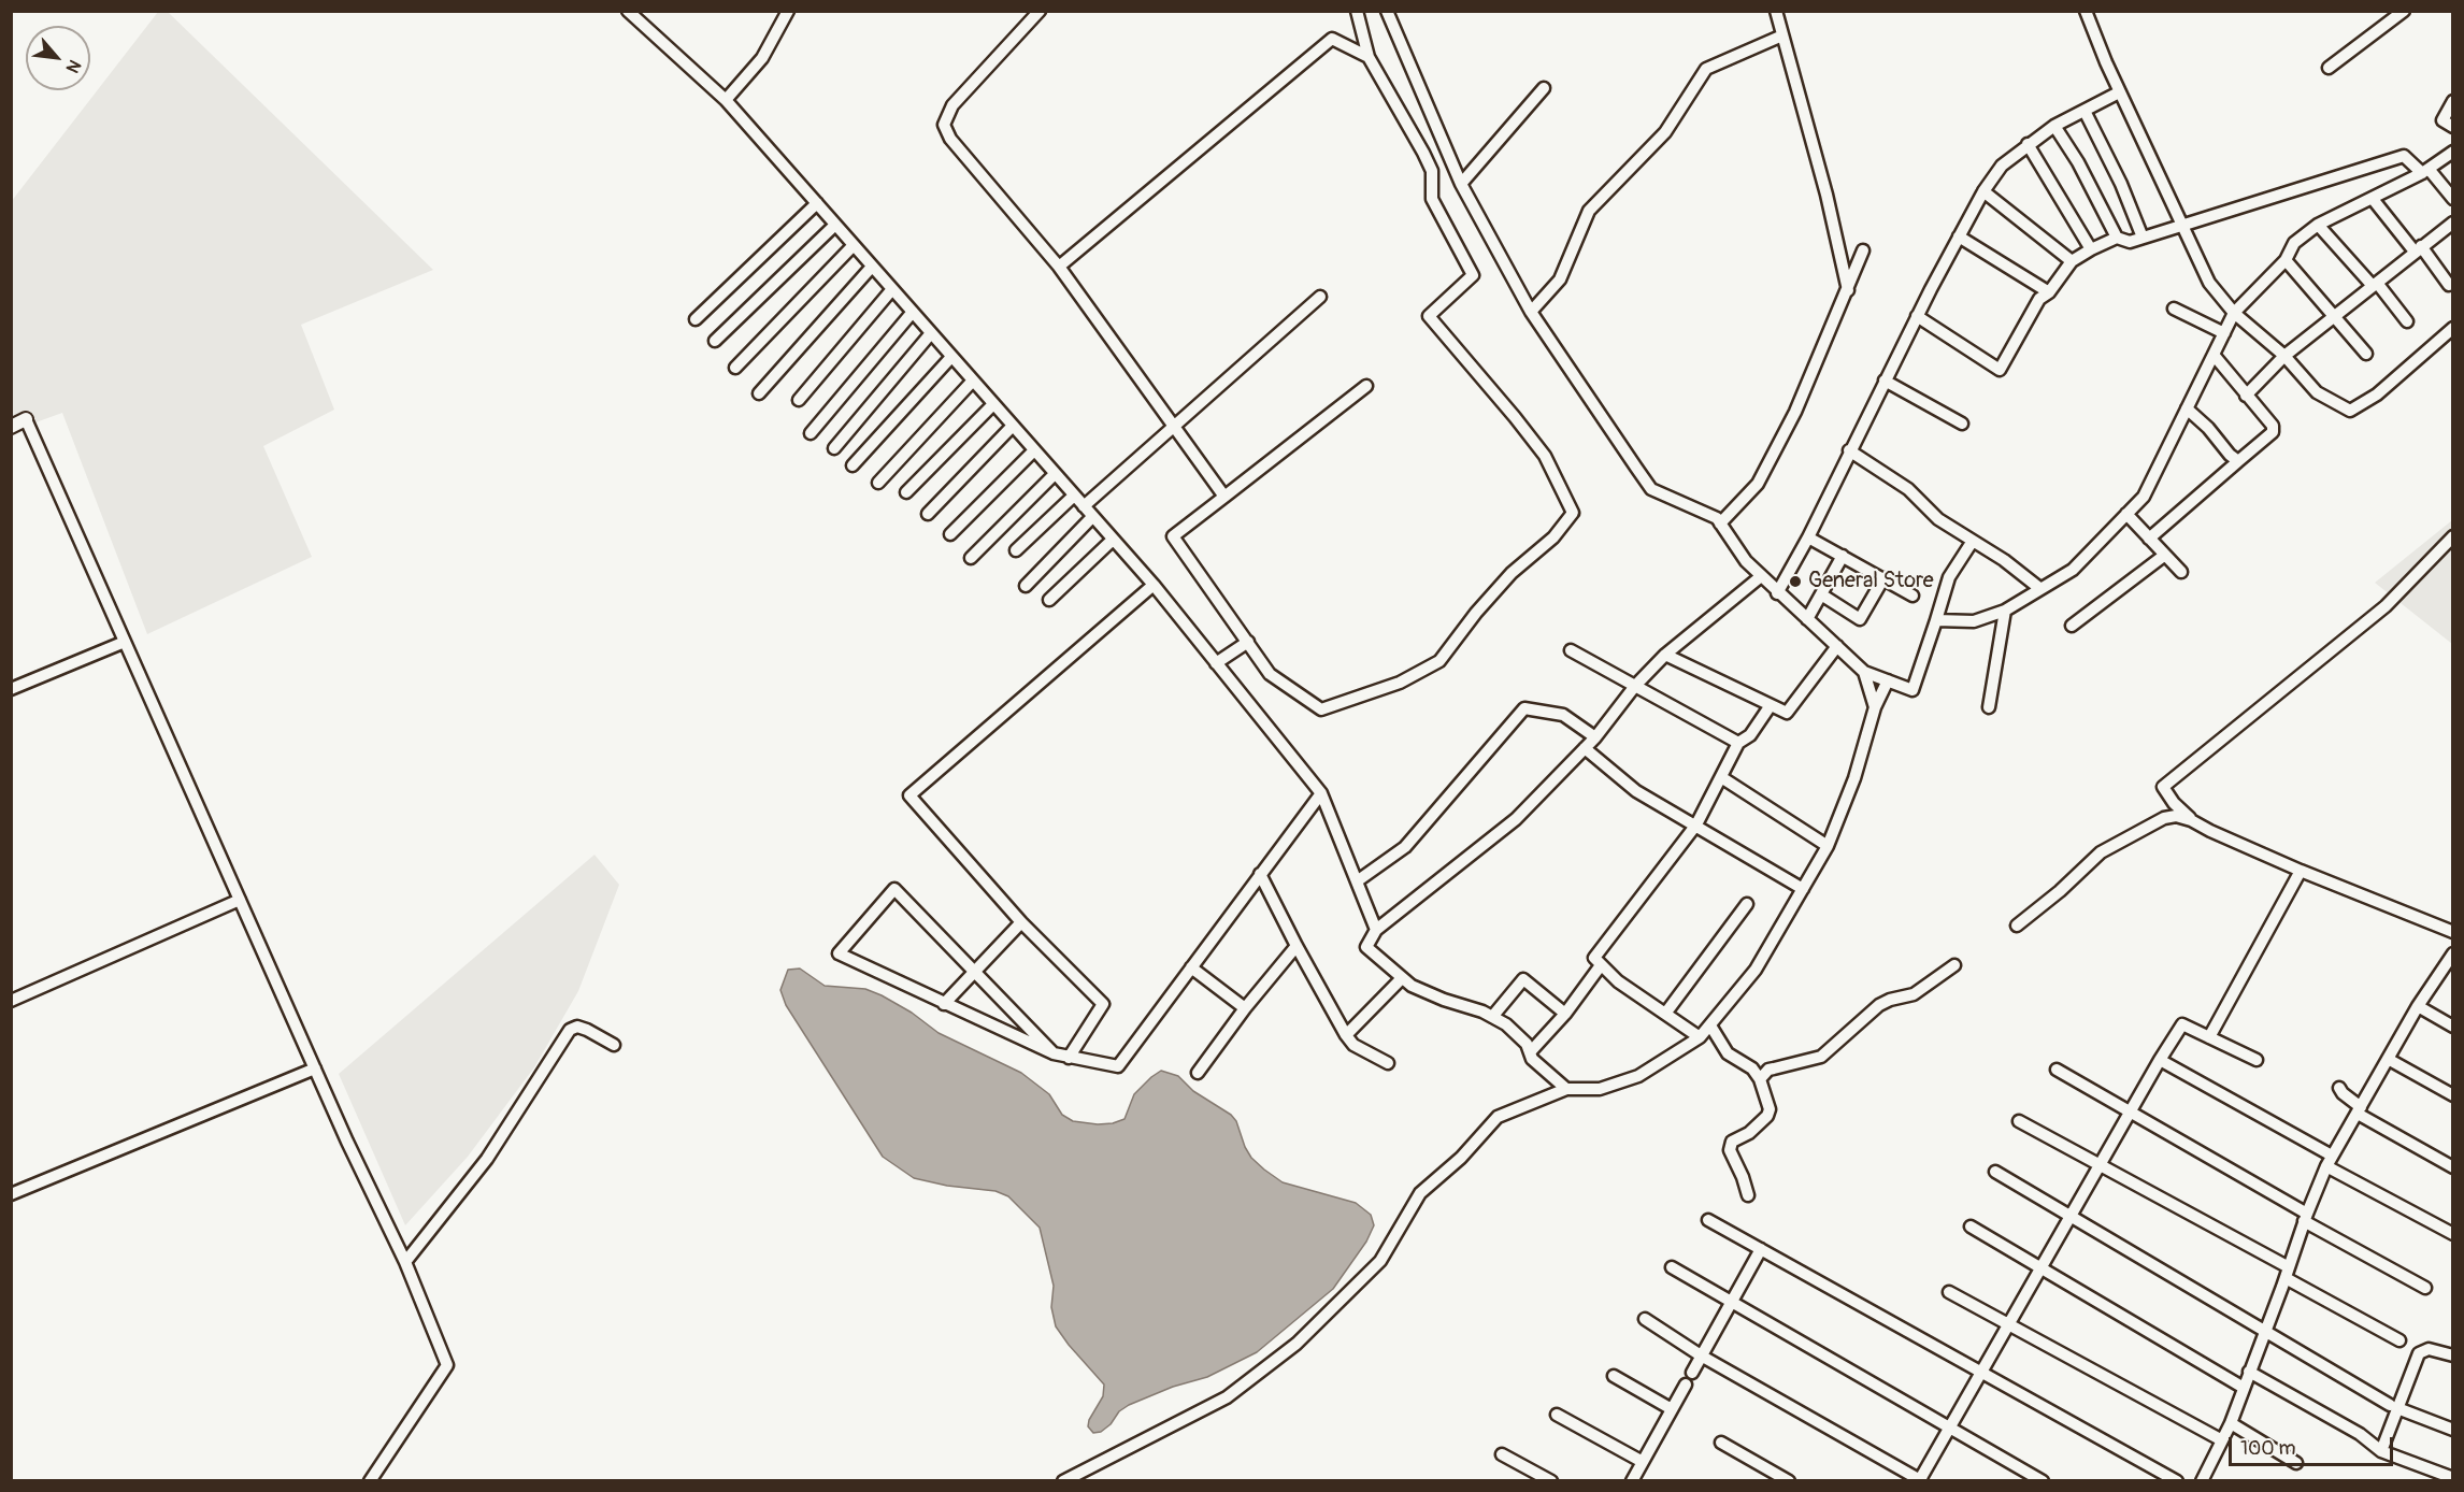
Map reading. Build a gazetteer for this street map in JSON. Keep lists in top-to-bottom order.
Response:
{
  "places": ["General Store"],
  "scale_bar": "100 m",
  "north": "bottom right"
}
